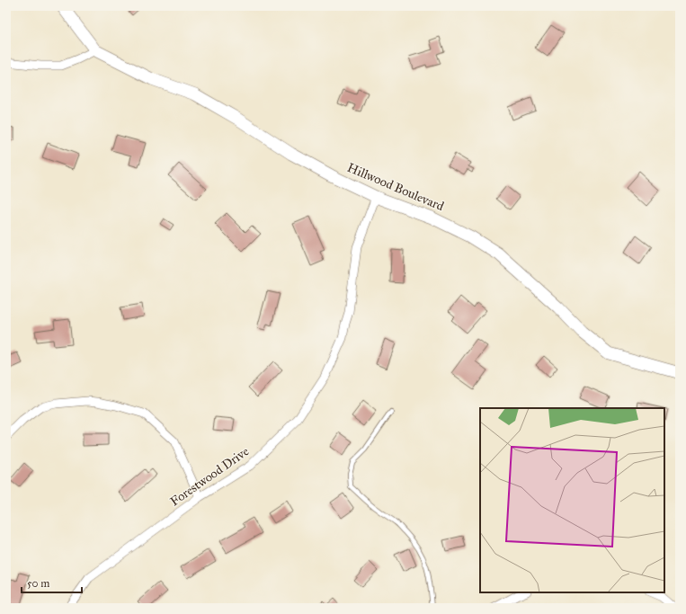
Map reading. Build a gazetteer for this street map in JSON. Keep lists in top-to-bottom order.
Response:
{
  "streets": {
    "street": ["Hillwood Boulevard", "Forestwood Drive"]
  },
  "crossings": [
    ["Hillwood Boulevard", "Forestwood Drive"]
  ],
  "scale_bar": "50 m"
}
